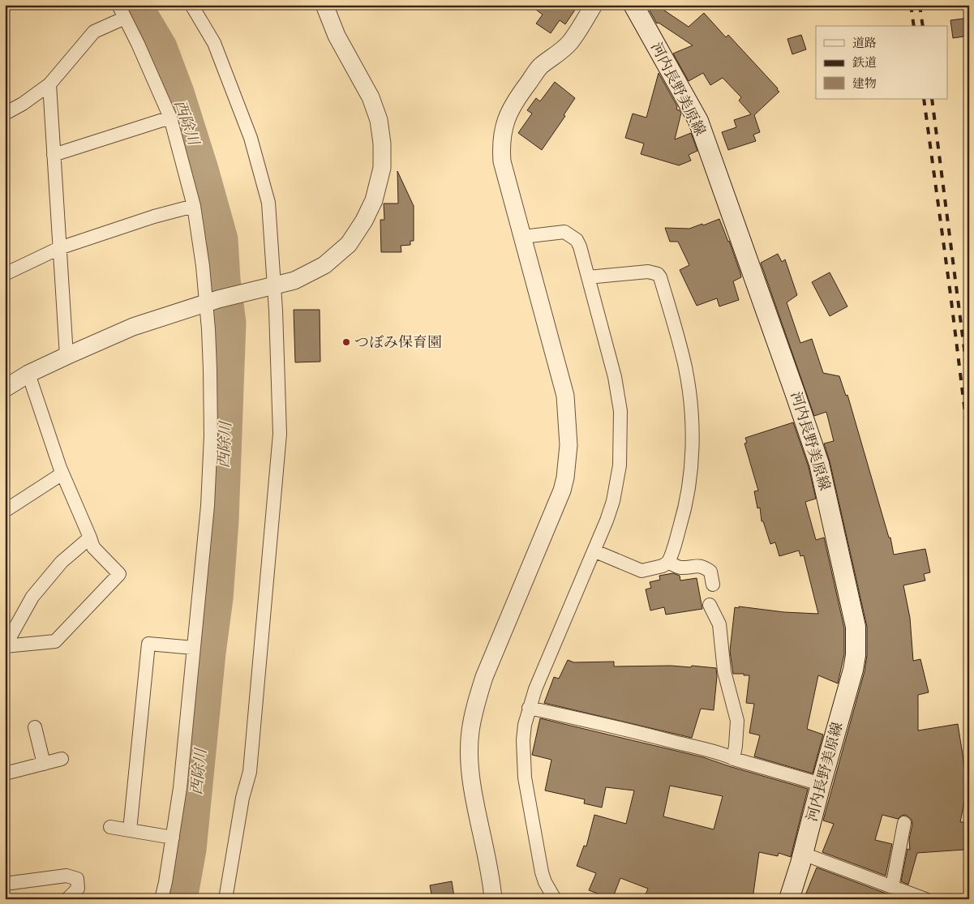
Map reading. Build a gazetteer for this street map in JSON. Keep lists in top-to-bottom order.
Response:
{
  "streets": {
    "main road": ["河内長野美原線"]
  },
  "water": ["西除川"],
  "places": ["つぼみ保育園"],
  "legend": ["道路", "鉄道", "建物"]
}
